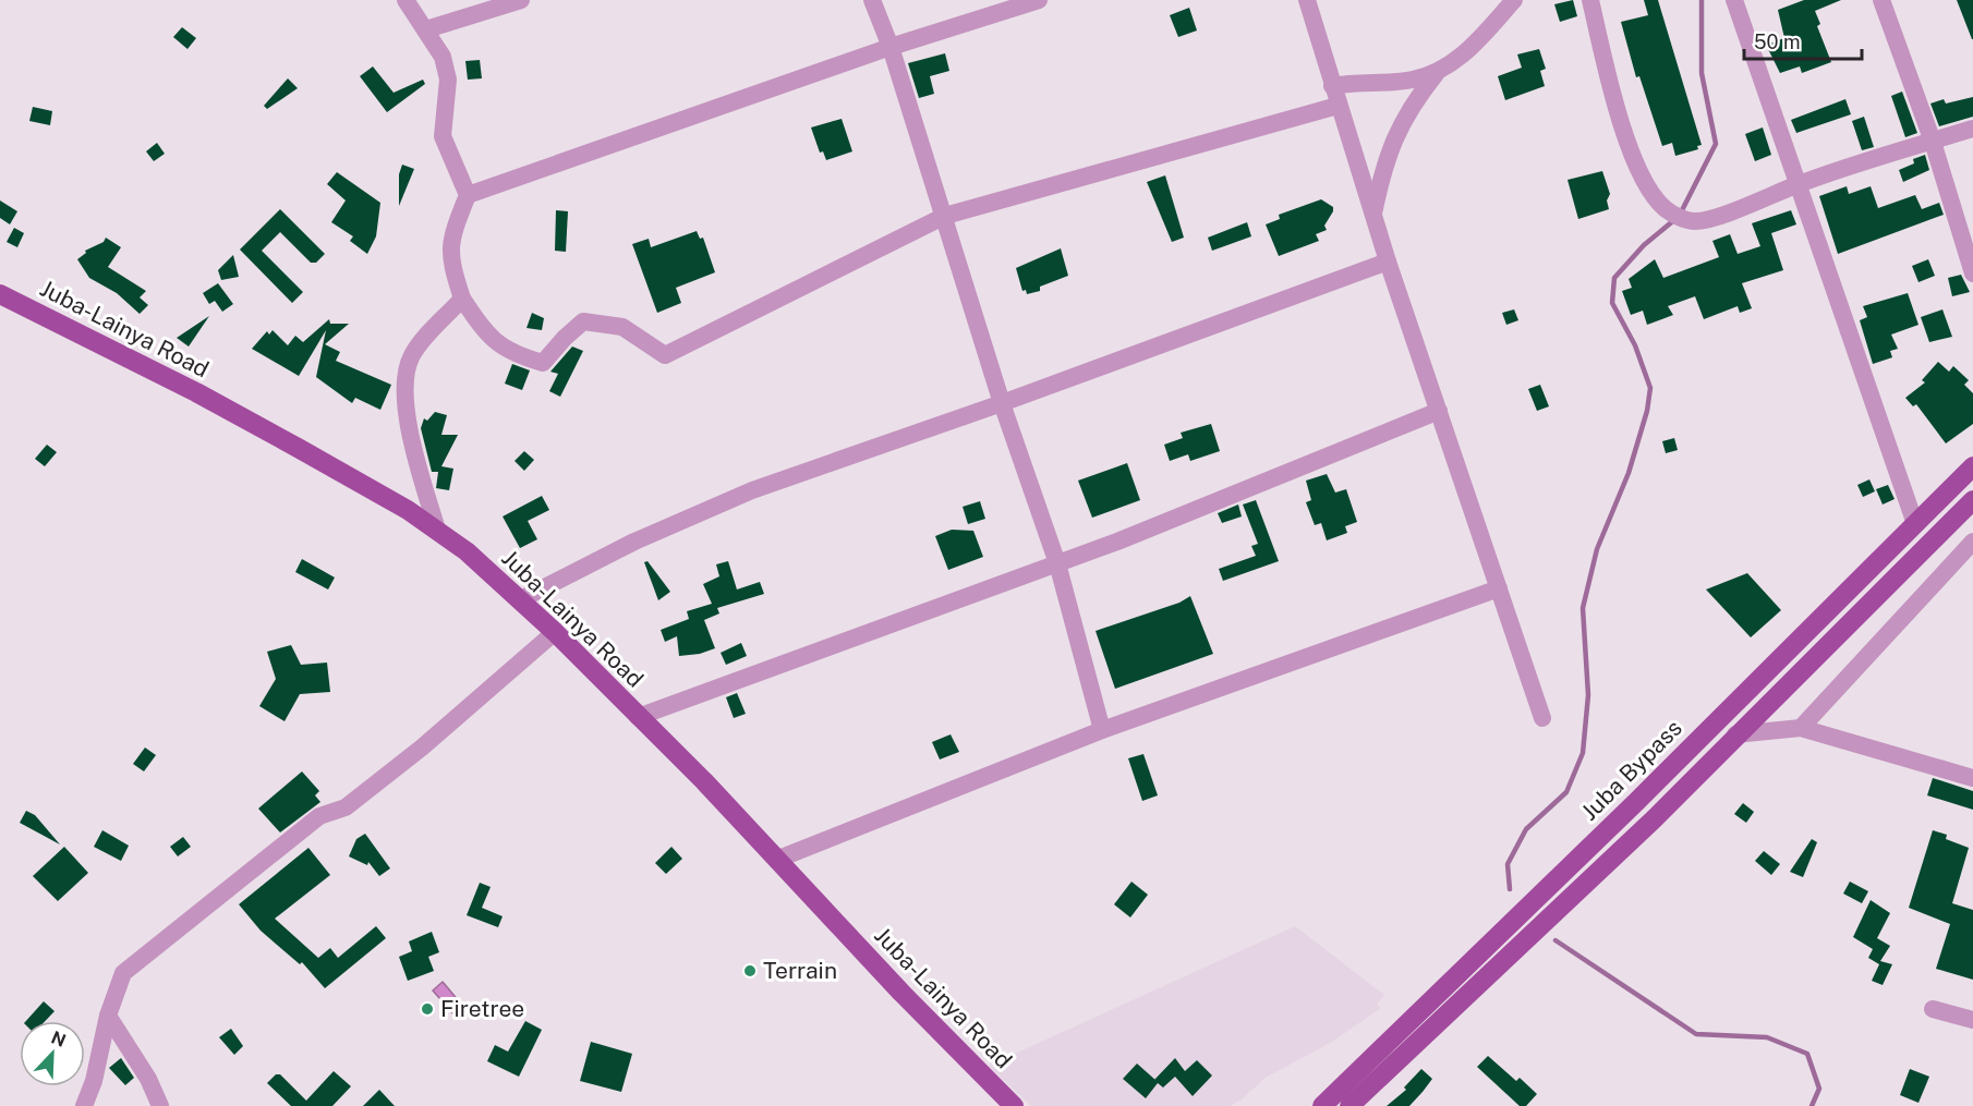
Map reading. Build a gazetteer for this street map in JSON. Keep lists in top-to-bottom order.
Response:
{
  "streets": {
    "main road": ["Juba-Lainya Road", "Juba Bypass"]
  },
  "places": ["Terrain", "Firetree"],
  "scale_bar": "50 m",
  "north": "top right"
}
